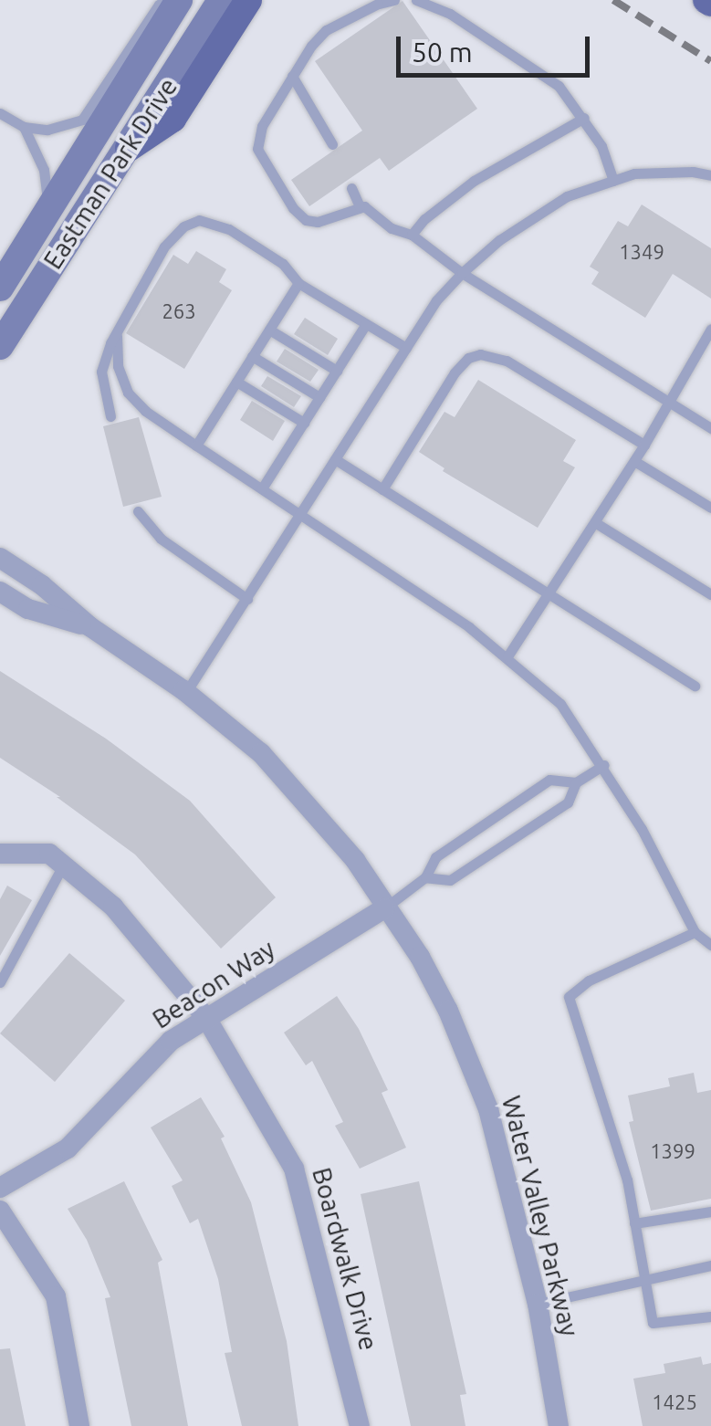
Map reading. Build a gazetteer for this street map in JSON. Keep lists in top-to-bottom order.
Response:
{
  "streets": {
    "street": [
      "Eastman Park Drive",
      "Beacon Way",
      "Water Valley Parkway",
      "Boardwalk Drive"
    ]
  },
  "crossings": [
    ["Beacon Way", "Water Valley Parkway"],
    ["Beacon Way", "Boardwalk Drive"]
  ],
  "house_numbers": [
    "1349",
    "263",
    "1399",
    "1425"
  ],
  "scale_bar": "50 m"
}
